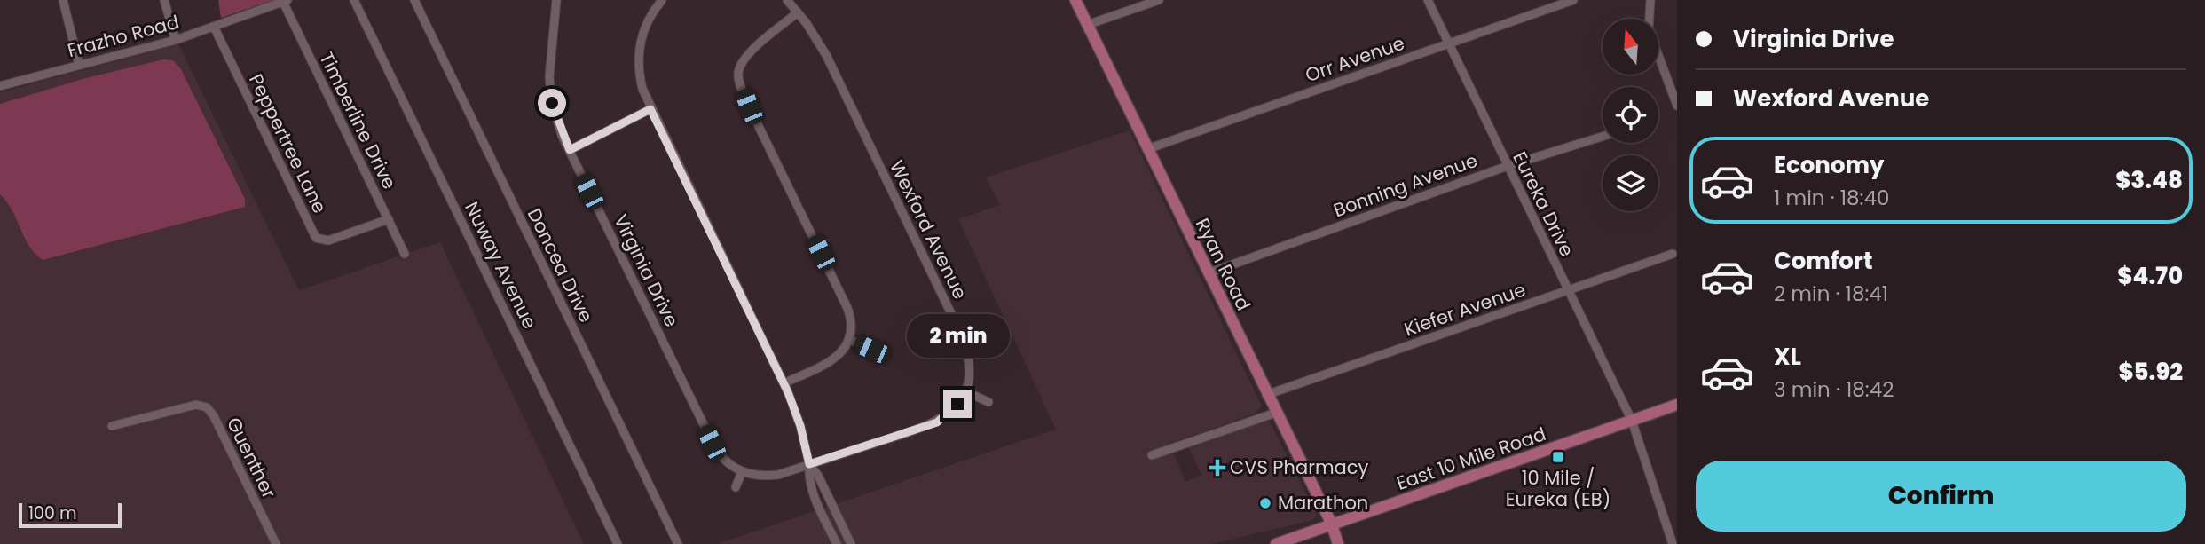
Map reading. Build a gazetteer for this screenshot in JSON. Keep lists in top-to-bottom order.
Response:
{
  "streets": {
    "main road": ["Ryan Road", "East 10 Mile Road"],
    "street": [
      "Frazho Road",
      "Orr Avenue",
      "Timberline Drive",
      "Peppertree Lane",
      "Bonning Avenue",
      "Eureka Drive",
      "Wexford Avenue",
      "Nuway Avenue",
      "Doncea Drive",
      "Virginia Drive",
      "Kiefer Avenue",
      "Guenther"
    ]
  },
  "crossings": [
    ["Frazho Road", "Timberline Drive"],
    ["Frazho Road", "Peppertree Lane"],
    ["Orr Avenue", "Eureka Drive"],
    ["Orr Avenue", "Ryan Road"],
    ["Timberline Drive", "Peppertree Lane"],
    ["Bonning Avenue", "Eureka Drive"],
    ["Bonning Avenue", "Ryan Road"],
    ["Eureka Drive", "Kiefer Avenue"],
    ["Eureka Drive", "East 10 Mile Road"],
    ["Ryan Road", "Kiefer Avenue"],
    ["Ryan Road", "East 10 Mile Road"]
  ],
  "places": {
    "transit": ["10 Mile / Eureka (EB)"],
    "health": ["CVS Pharmacy"],
    "other": ["Marathon"]
  },
  "scale_bar": "100 m",
  "north": "top",
  "page": {
    "banner": ["Virginia Drive", "Wexford Avenue"],
    "list": [
      {
        "name": "Economy",
        "note": "1 min · 18:40",
        "value": "$3.48"
      },
      {
        "name": "Comfort",
        "note": "2 min · 18:41",
        "value": "$4.70"
      },
      {
        "name": "XL",
        "note": "3 min · 18:42",
        "value": "$5.92"
      }
    ],
    "bubble": "2 min",
    "buttons": "Confirm",
    "scale": "100 m"
  }
}
